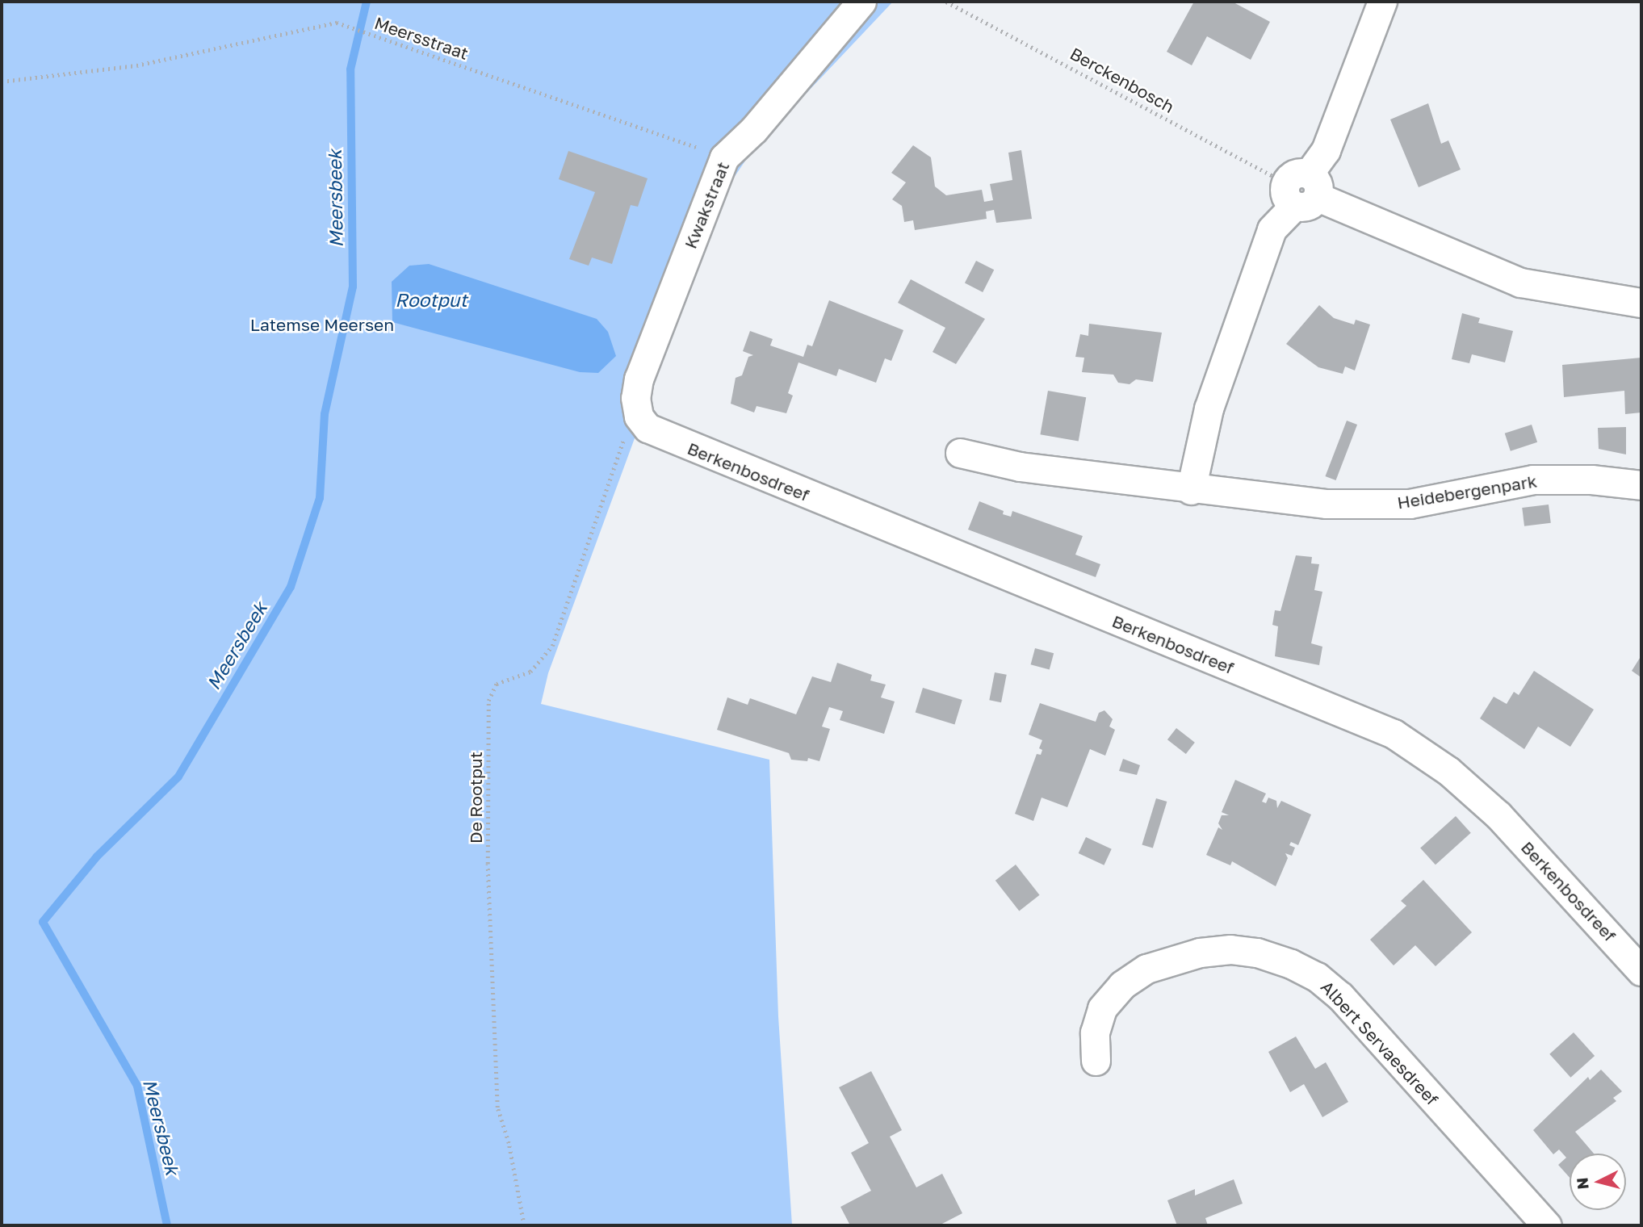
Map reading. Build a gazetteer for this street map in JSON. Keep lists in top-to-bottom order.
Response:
{
  "streets": {
    "street": [
      "Kwakstraat",
      "Berkenbosdreef",
      "Heidebergenpark",
      "Albert Servaesdreef"
    ],
    "path": ["Meersstraat", "Berckenbosch", "De Rootput"]
  },
  "crossings": [
    ["Meersstraat", "Kwakstraat"],
    ["Kwakstraat", "Berkenbosdreef"],
    ["Kwakstraat", "De Rootput"],
    ["Berkenbosdreef", "De Rootput"]
  ],
  "water": ["Meersbeek", "Rootput"],
  "parks": ["Latemse Meersen"],
  "north": "left"
}
